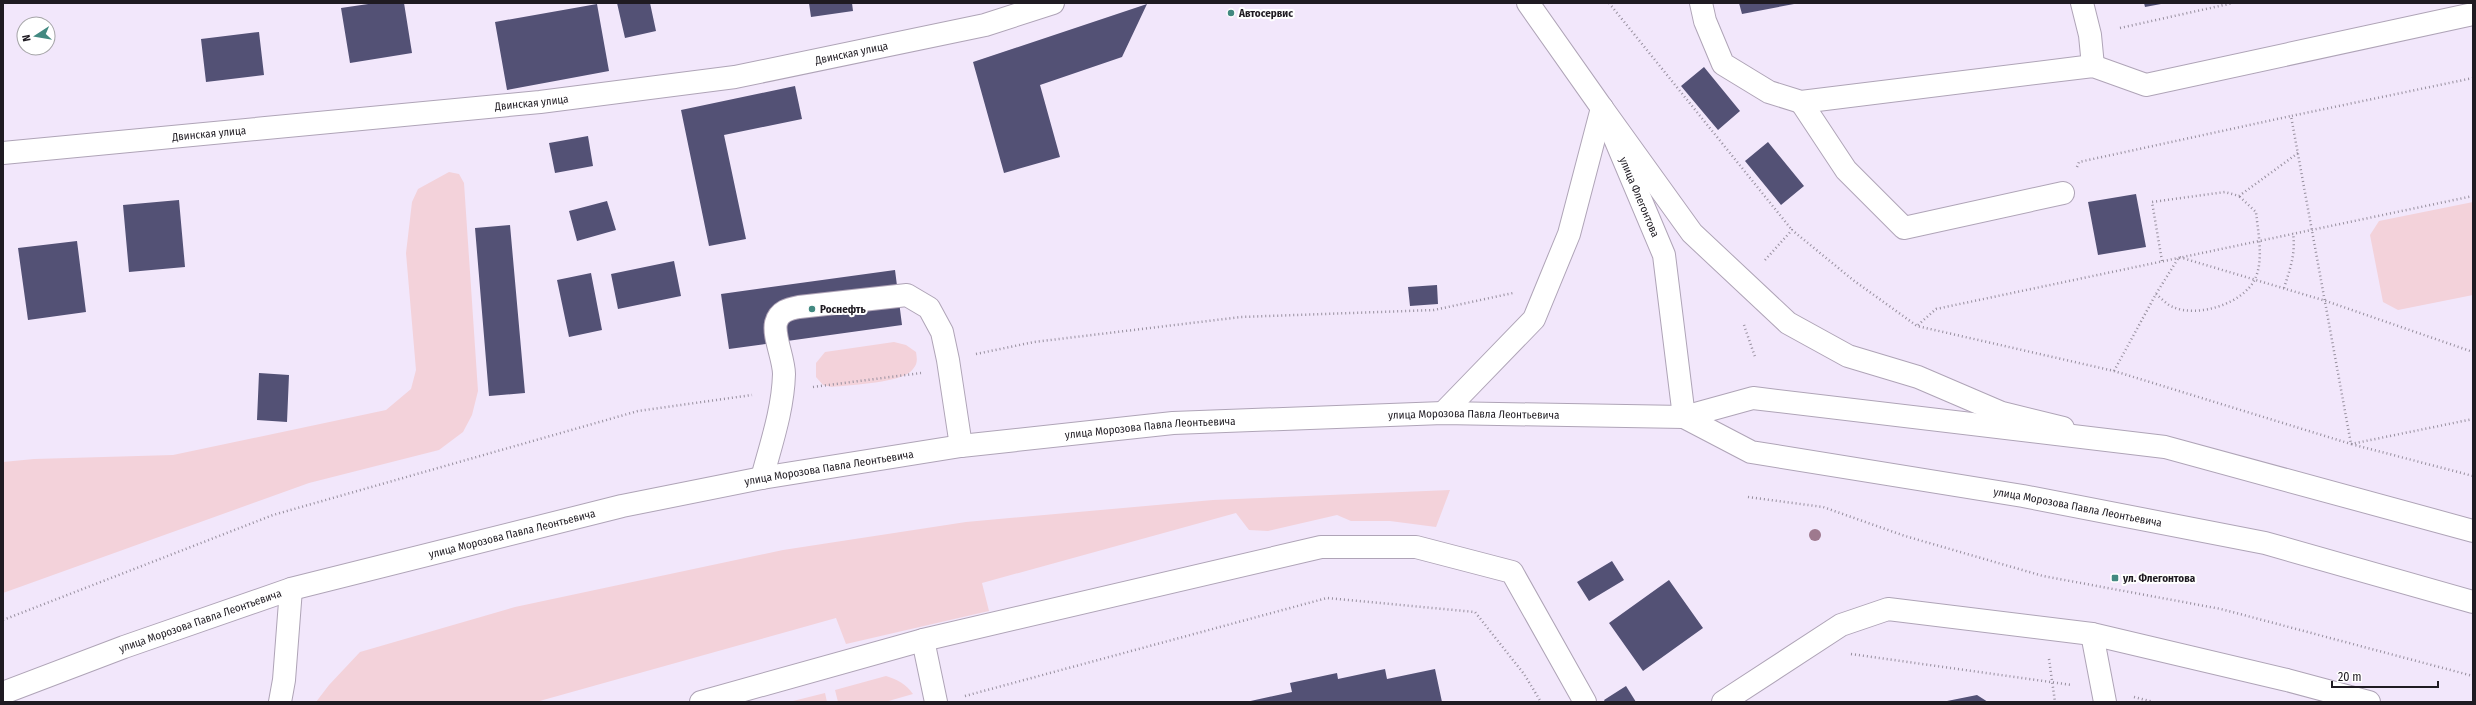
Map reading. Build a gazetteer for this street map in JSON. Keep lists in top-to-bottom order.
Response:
{
  "streets": {
    "main road": ["Двинская улица", "улица Флегонтова", "улица Морозова Павла Леонтьевича"]
  },
  "crossings": [
    ["улица Флегонтова", "улица Морозова Павла Леонтьевича"]
  ],
  "places": {
    "other": ["Автосервис", "Роснефть"],
    "transit": ["ул. Флегонтова"]
  },
  "scale_bar": "20 m",
  "north": "left"
}
